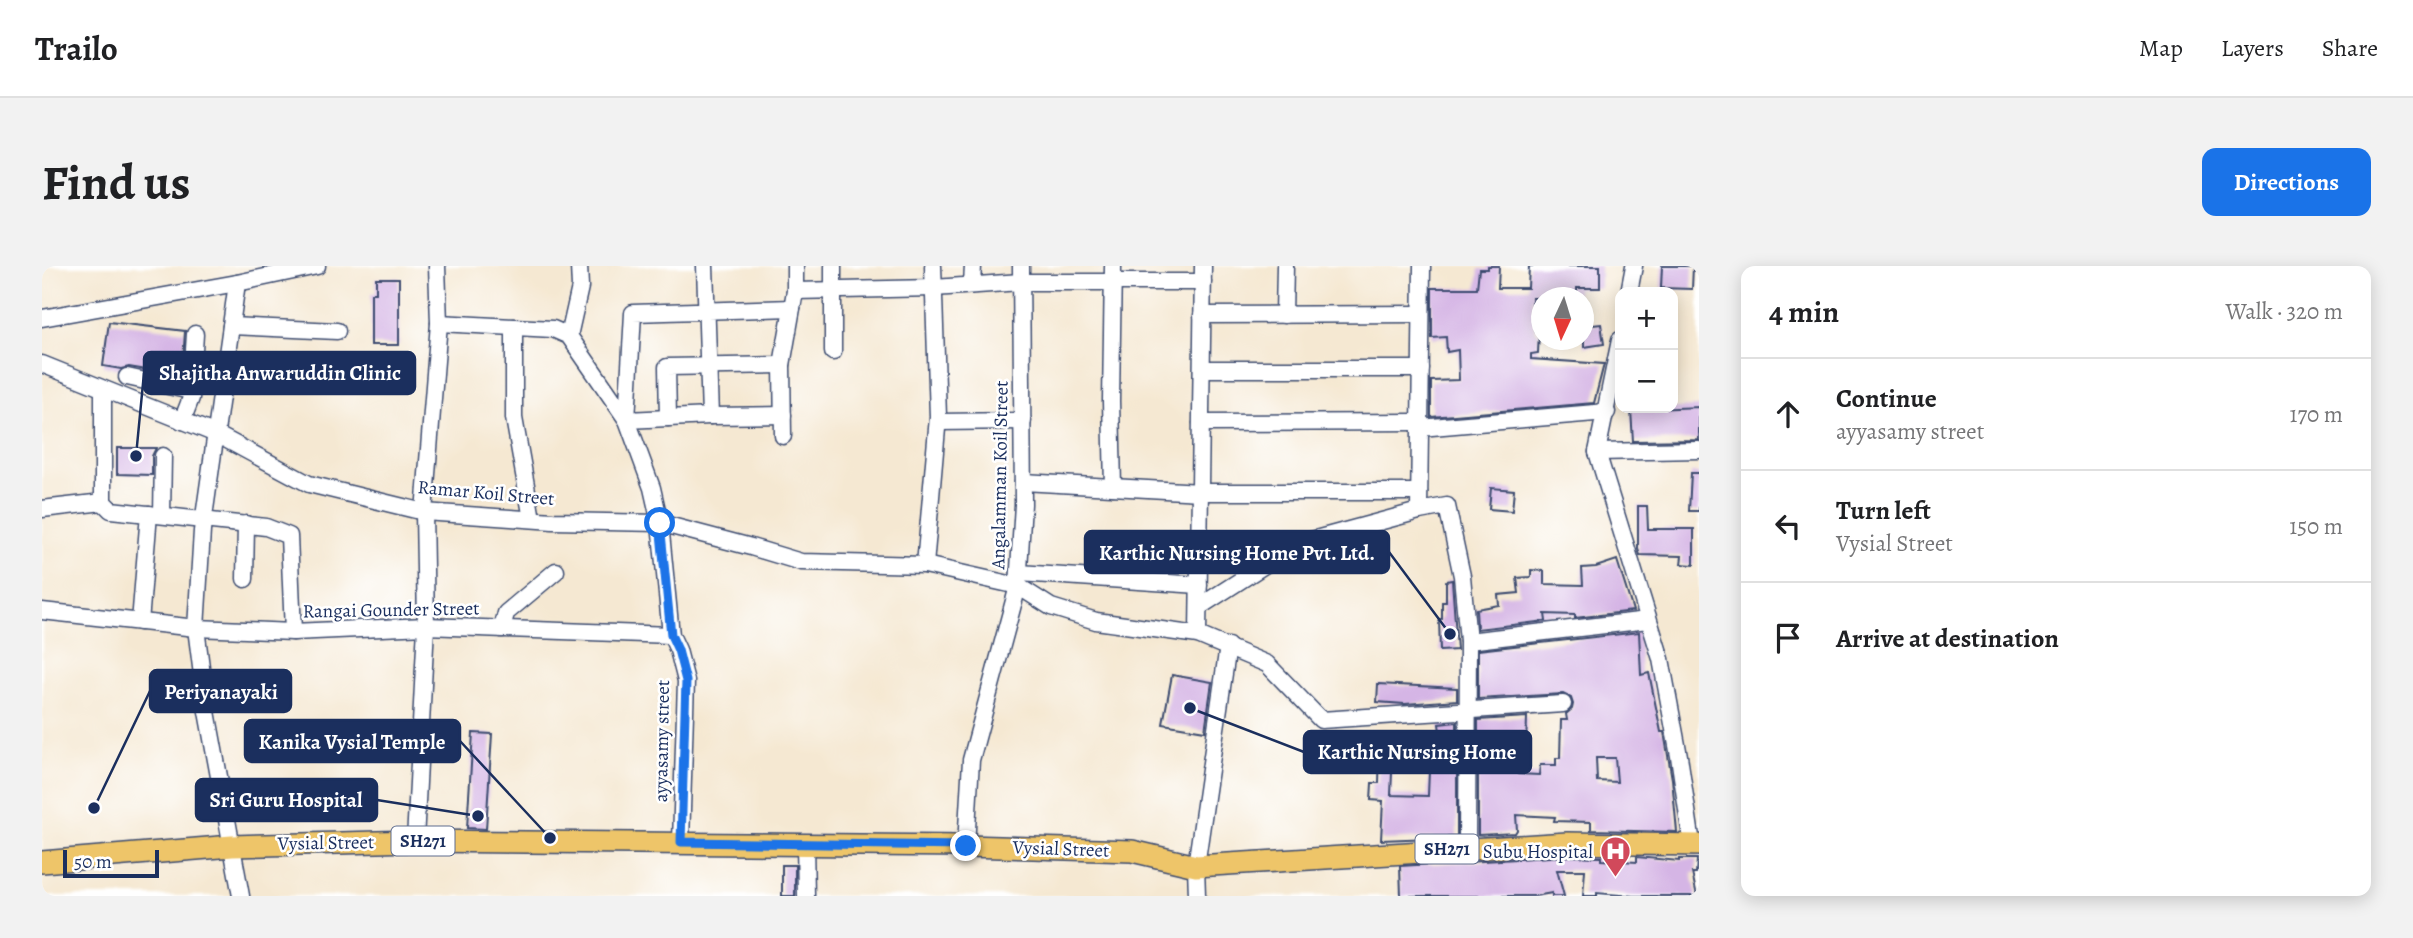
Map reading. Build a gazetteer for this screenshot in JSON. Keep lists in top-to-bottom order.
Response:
{
  "streets": {
    "main road": ["SH271", "Vysial Street"],
    "street": [
      "Angalamman Koil Street",
      "Ramar Koil Street",
      "Rangai Gounder Street",
      "ayyasamy street"
    ]
  },
  "crossings": [
    ["Angalamman Koil Street", "Ramar Koil Street"],
    ["Angalamman Koil Street", "Vysial Street"],
    ["Ramar Koil Street", "ayyasamy street"],
    ["Rangai Gounder Street", "ayyasamy street"],
    ["ayyasamy street", "Vysial Street"]
  ],
  "places": {
    "other": [
      "Shajitha Anwaruddin Clinic",
      "Karthic Nursing Home Pvt. Ltd.",
      "Karthic Nursing Home",
      "Periyanayaki",
      "Sri Guru Hospital",
      "Kanika Vysial Temple"
    ],
    "hospital": ["Subu Hospital"]
  },
  "scale_bar": "50 m",
  "north": "bottom",
  "page": {
    "header": "Trailo",
    "nav": ["Map", "Layers", "Share"],
    "buttons": "Directions",
    "title": "Find us",
    "heading": ["4 min", "Walk · 320 m"],
    "map_buttons": ["+", "−"],
    "list": [
      ["Continue", "ayyasamy street", "170 m"],
      ["Turn left", "Vysial Street", "150 m"],
      "Arrive at destination"
    ],
    "scale": "50 m"
  }
}
